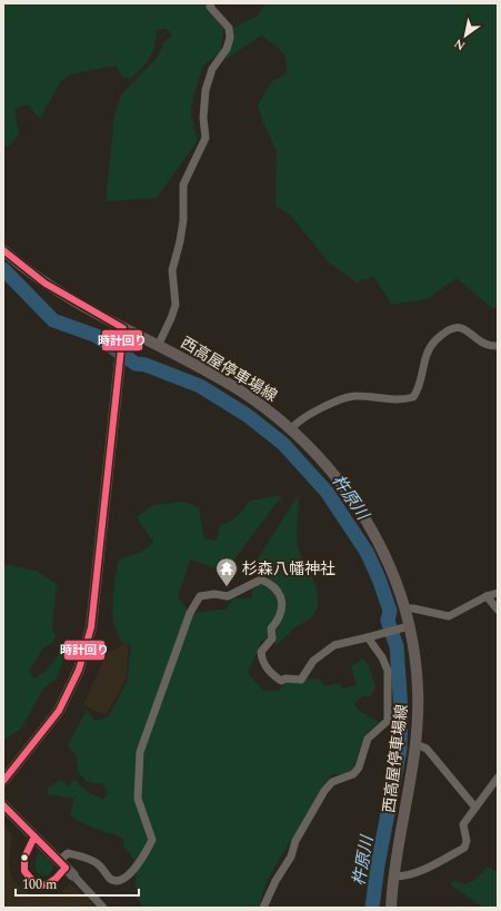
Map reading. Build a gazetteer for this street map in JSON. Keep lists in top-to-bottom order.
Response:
{
  "streets": {
    "main road": ["西高屋停車場線"]
  },
  "water": ["杵原川"],
  "places": {
    "temple": ["杉森八幡神社"]
  },
  "lines": ["transit line 時計回り"],
  "scale_bar": "100 m",
  "north": "bottom left"
}
